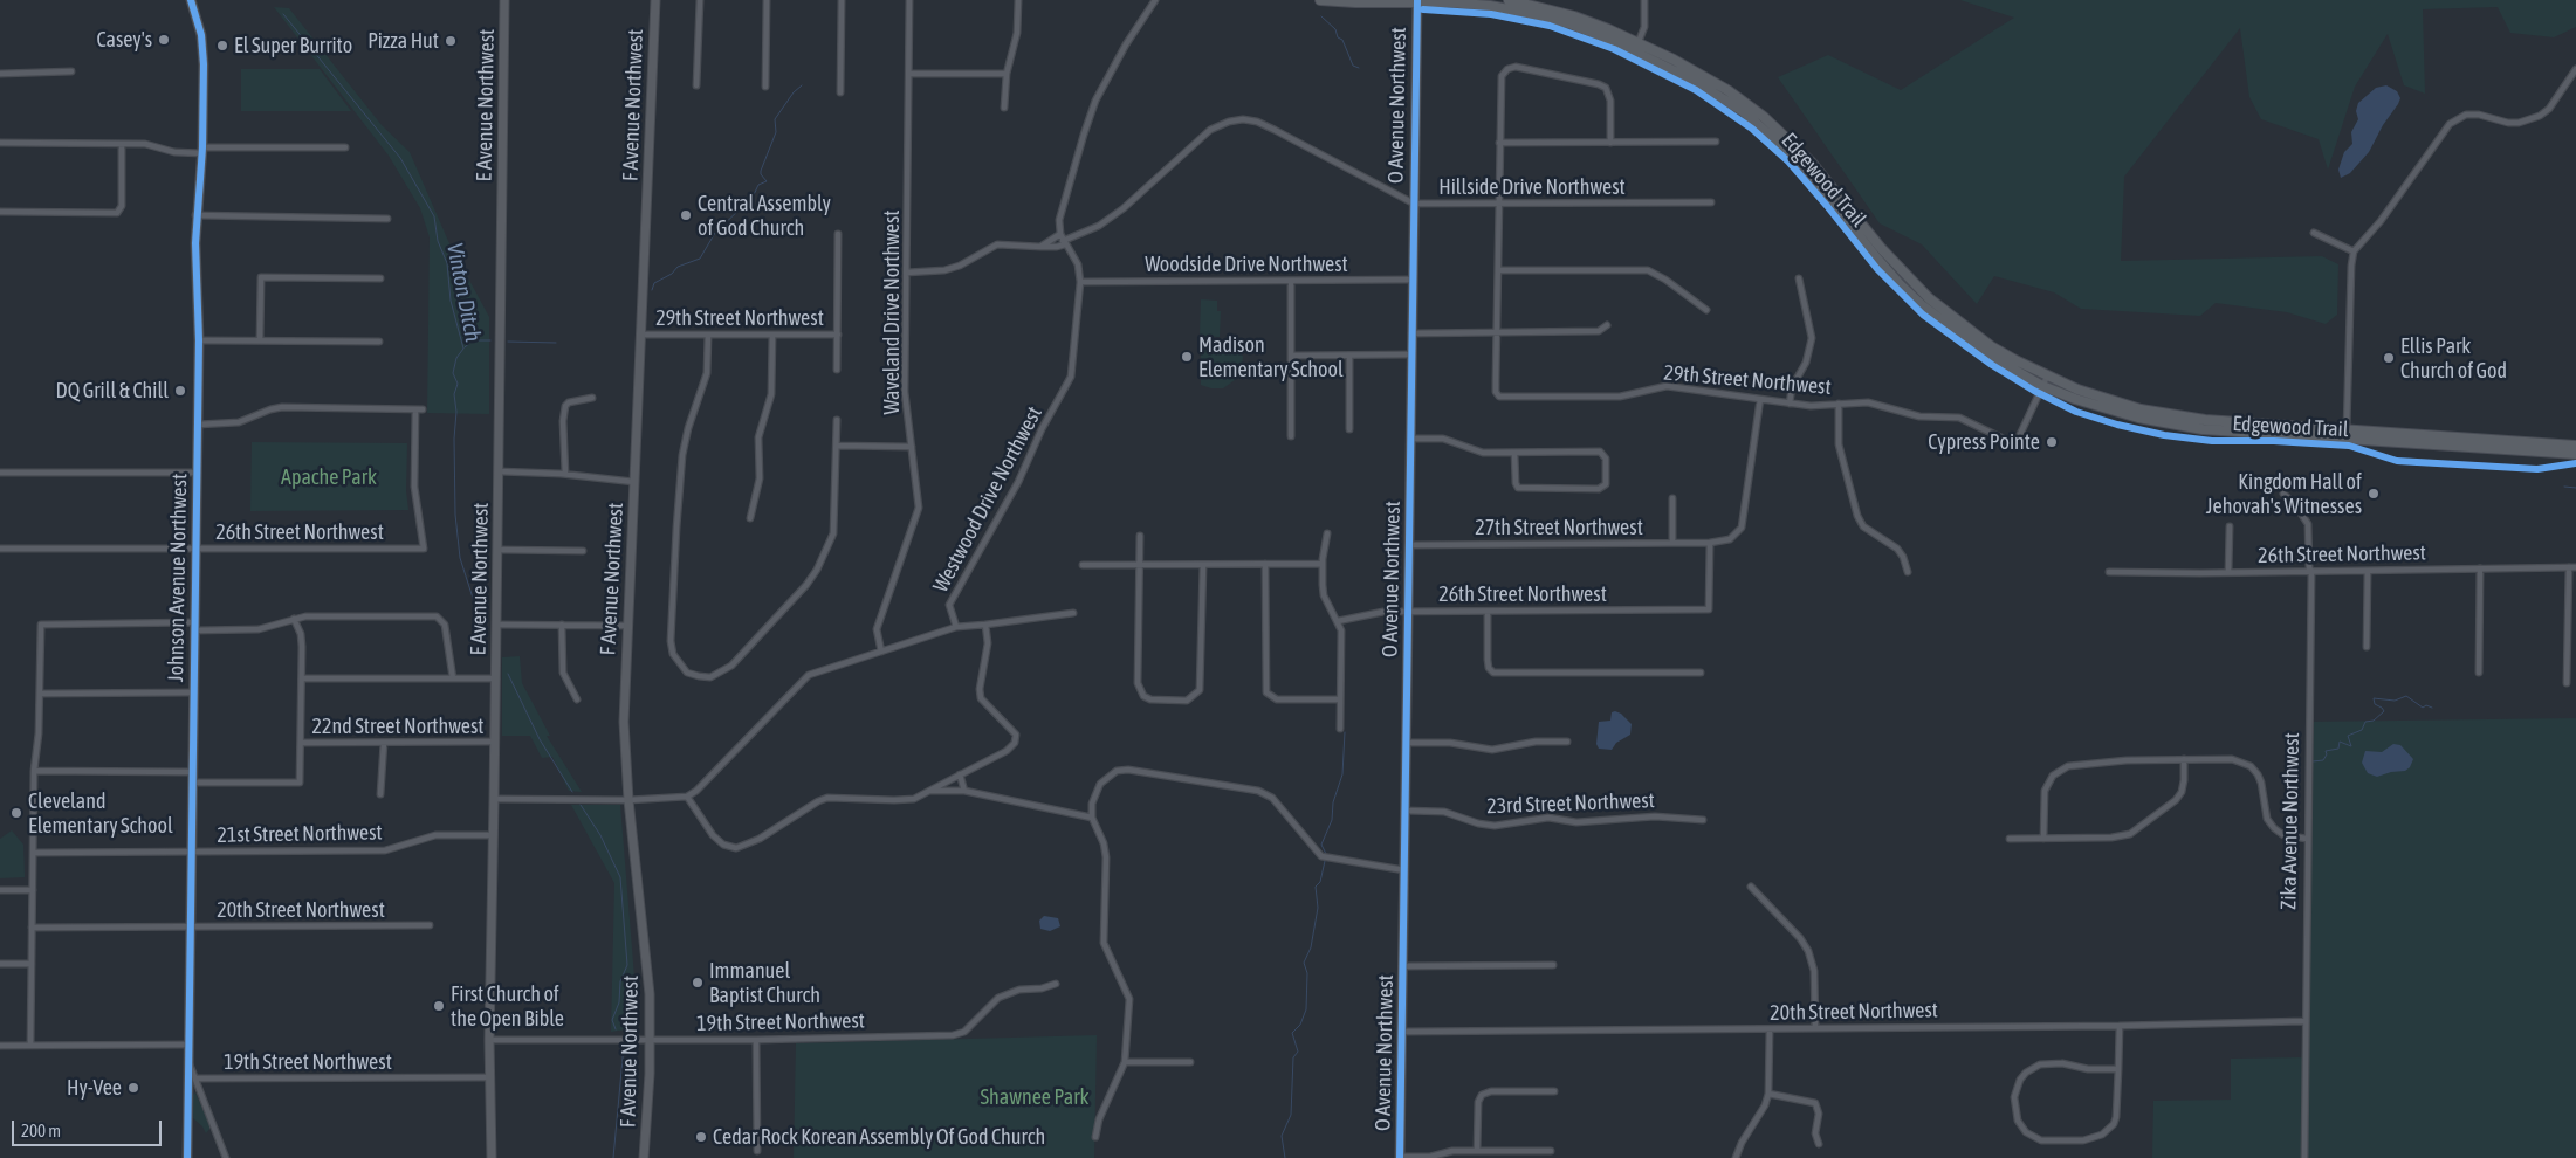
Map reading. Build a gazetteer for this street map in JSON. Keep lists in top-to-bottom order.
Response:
{
  "streets": {
    "street": [
      "E Avenue Northwest",
      "F Avenue Northwest",
      "O Avenue Northwest",
      "Hillside Drive Northwest",
      "Woodside Drive Northwest",
      "Waveland Drive Northwest",
      "29th Street Northwest",
      "Westwood Drive Northwest",
      "27th Street Northwest",
      "26th Street Northwest",
      "Johnson Avenue Northwest",
      "22nd Street Northwest",
      "23rd Street Northwest",
      "Zika Avenue Northwest",
      "21st Street Northwest",
      "20th Street Northwest",
      "19th Street Northwest"
    ],
    "cycle path": ["Edgewood Trail"]
  },
  "crossings": [
    ["E Avenue Northwest", "22nd Street Northwest"],
    ["E Avenue Northwest", "21st Street Northwest"],
    ["E Avenue Northwest", "19th Street Northwest"],
    ["F Avenue Northwest", "29th Street Northwest"],
    ["F Avenue Northwest", "19th Street Northwest"],
    ["O Avenue Northwest", "Hillside Drive Northwest"],
    ["O Avenue Northwest", "Woodside Drive Northwest"],
    ["O Avenue Northwest", "27th Street Northwest"],
    ["O Avenue Northwest", "26th Street Northwest"],
    ["O Avenue Northwest", "23rd Street Northwest"],
    ["O Avenue Northwest", "20th Street Northwest"],
    ["Hillside Drive Northwest", "Waveland Drive Northwest"],
    ["Hillside Drive Northwest", "Westwood Drive Northwest"],
    ["Woodside Drive Northwest", "Westwood Drive Northwest"],
    ["27th Street Northwest", "26th Street Northwest"],
    ["26th Street Northwest", "Johnson Avenue Northwest"],
    ["26th Street Northwest", "Zika Avenue Northwest"],
    ["Johnson Avenue Northwest", "21st Street Northwest"],
    ["Johnson Avenue Northwest", "20th Street Northwest"],
    ["Zika Avenue Northwest", "20th Street Northwest"]
  ],
  "water": ["Vinton Ditch"],
  "parks": ["Apache Park", "Shawnee Park"],
  "places": [
    "Casey's",
    "Pizza Hut",
    "El Super Burrito",
    "Central Assembly of God Church",
    "Madison Elementary School",
    "Ellis Park Church of God",
    "DQ Grill & Chill",
    "Cypress Pointe",
    "Kingdom Hall of Jehovah's Witnesses",
    "Cleveland Elementary School",
    "Immanuel Baptist Church",
    "First Church of the Open Bible",
    "Hy-Vee",
    "Cedar Rock Korean Assembly Of God Church"
  ],
  "scale_bar": "200 m"
}
